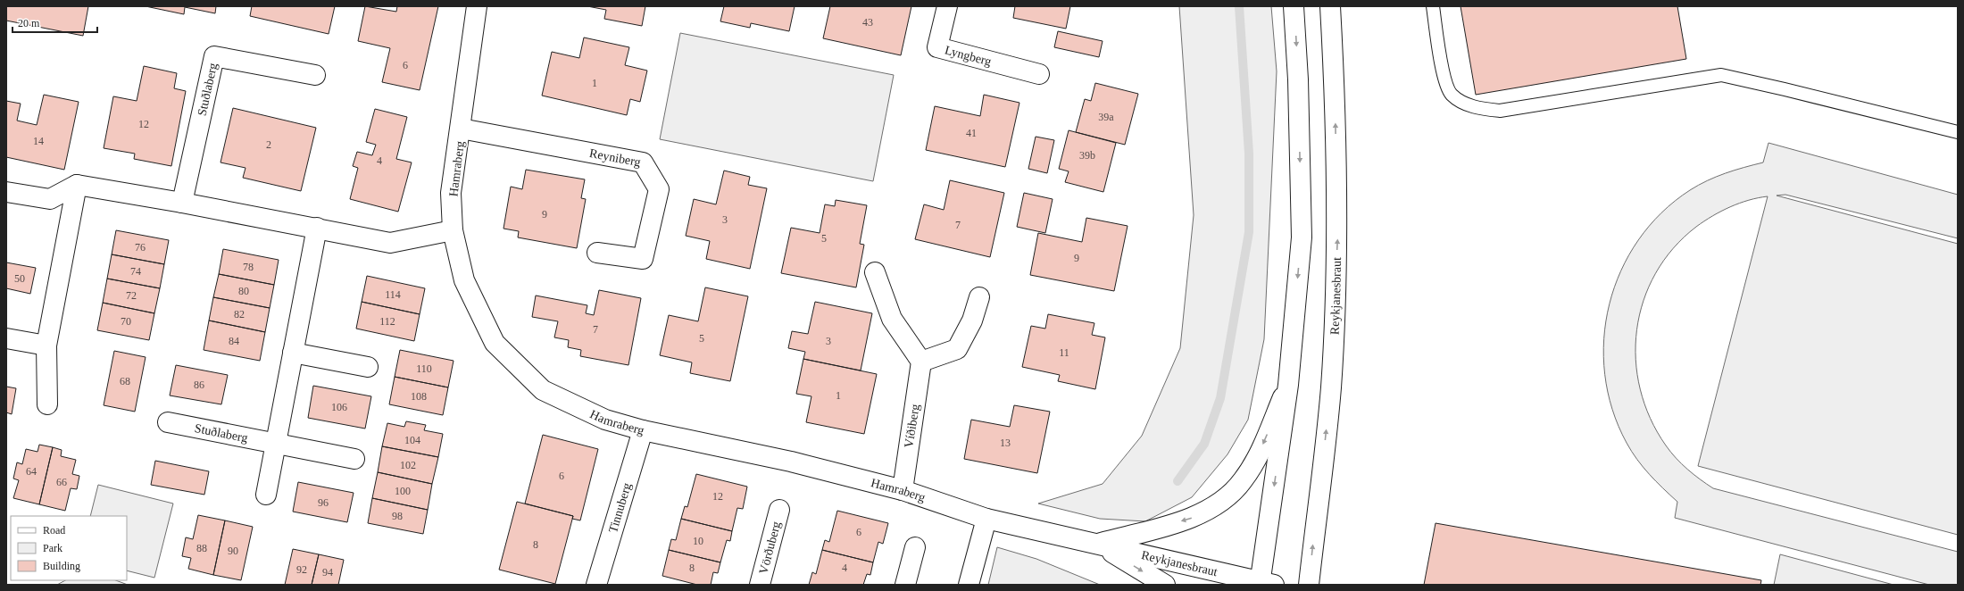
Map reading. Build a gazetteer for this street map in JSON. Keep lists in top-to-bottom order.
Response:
{
  "streets": {
    "main road": [
      "Lyngberg",
      "Stuðlaberg",
      "Reyniberg",
      "Hamraberg",
      "Reykjanesbraut",
      "Víðiberg",
      "Tinnuberg",
      "Vörðuberg"
    ]
  },
  "crossings": [
    ["Reyniberg", "Hamraberg"],
    ["Hamraberg", "Reykjanesbraut"],
    ["Hamraberg", "Víðiberg"],
    ["Hamraberg", "Tinnuberg"]
  ],
  "house_numbers": [
    "43",
    "6",
    "1",
    "39a",
    "12",
    "41",
    "14",
    "2",
    "39b",
    "4",
    "9",
    "3",
    "7",
    "5",
    "76",
    "9",
    "78",
    "74",
    "50",
    "80",
    "114",
    "72",
    "82",
    "70",
    "112",
    "7",
    "5",
    "84",
    "3",
    "11",
    "110",
    "68",
    "86",
    "1",
    "108",
    "106",
    "104",
    "13",
    "102",
    "64",
    "6",
    "66",
    "100",
    "12",
    "96",
    "98",
    "6",
    "10",
    "8",
    "88",
    "90",
    "8",
    "4",
    "92",
    "94"
  ],
  "legend": ["Road", "Park", "Building"],
  "scale_bar": "20 m"
}
